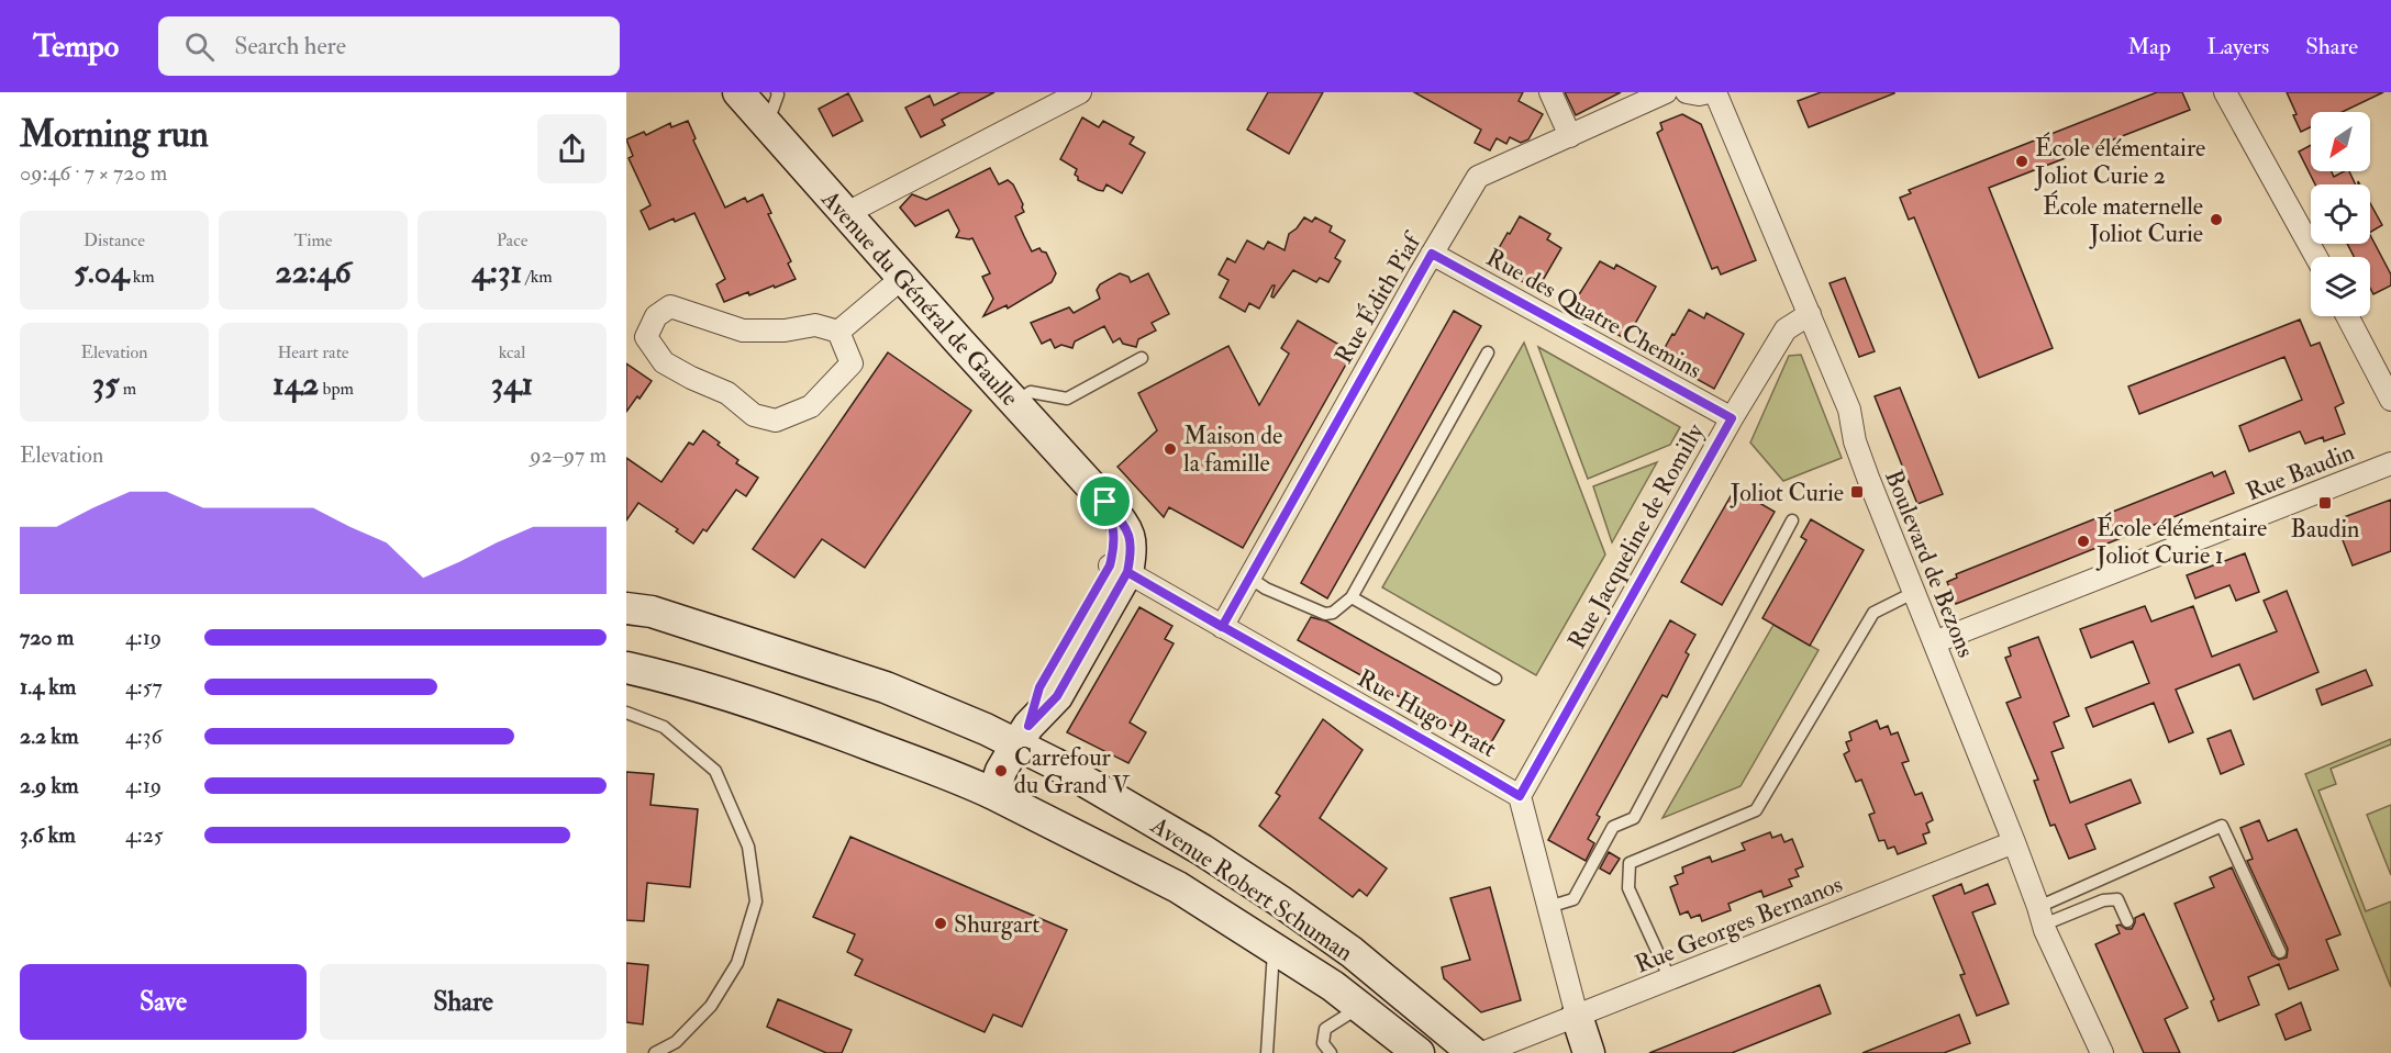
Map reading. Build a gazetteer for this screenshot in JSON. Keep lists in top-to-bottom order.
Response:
{
  "streets": {
    "main road": ["Avenue du Général de Gaulle", "Avenue Robert Schuman"],
    "street": [
      "Rue Édith Piaf",
      "Rue des Quatre Chemins",
      "Rue Baudin",
      "Rue Jacqueline de Romilly",
      "Boulevard de Bezons",
      "Rue Hugo Pratt",
      "Rue Georges Bernanos"
    ]
  },
  "crossings": [
    ["Avenue du Général de Gaulle", "Rue Hugo Pratt"],
    ["Avenue du Général de Gaulle", "Avenue Robert Schuman"],
    ["Rue Édith Piaf", "Rue des Quatre Chemins"],
    ["Rue Édith Piaf", "Rue Hugo Pratt"],
    ["Rue des Quatre Chemins", "Rue Jacqueline de Romilly"],
    ["Rue Baudin", "Boulevard de Bezons"],
    ["Rue Jacqueline de Romilly", "Boulevard de Bezons"],
    ["Rue Jacqueline de Romilly", "Rue Hugo Pratt"],
    ["Boulevard de Bezons", "Rue Georges Bernanos"]
  ],
  "places": {
    "other": [
      "École élémentaire Joliot Curie 2",
      "École maternelle Joliot Curie",
      "Maison de la famille",
      "École élémentaire Joliot Curie 1",
      "Carrefour du Grand V",
      "Shurgart"
    ],
    "transit": ["Joliot Curie", "Baudin"]
  },
  "north": "bottom left",
  "page": {
    "header": "Tempo",
    "search": "Search here",
    "nav": ["Map", "Layers", "Share"],
    "heading": ["Morning run", "09:46 · 7 × 720 m"],
    "stats": [
      ["Distance", "5.04 km"],
      ["Time", "22:46"],
      ["Pace", "4:31 /km"],
      ["Elevation", "35 m"],
      ["Heart rate", "142 bpm"],
      ["kcal", "341"]
    ],
    "chart": ["Elevation", "92–97 m"],
    "list": [
      {
        "name": "720 m",
        "note": "4:19"
      },
      {
        "name": "1.4 km",
        "note": "4:57"
      },
      {
        "name": "2.2 km",
        "note": "4:36"
      },
      {
        "name": "2.9 km",
        "note": "4:19"
      },
      {
        "name": "3.6 km",
        "note": "4:25"
      }
    ],
    "buttons": ["Save", "Share"]
  }
}
